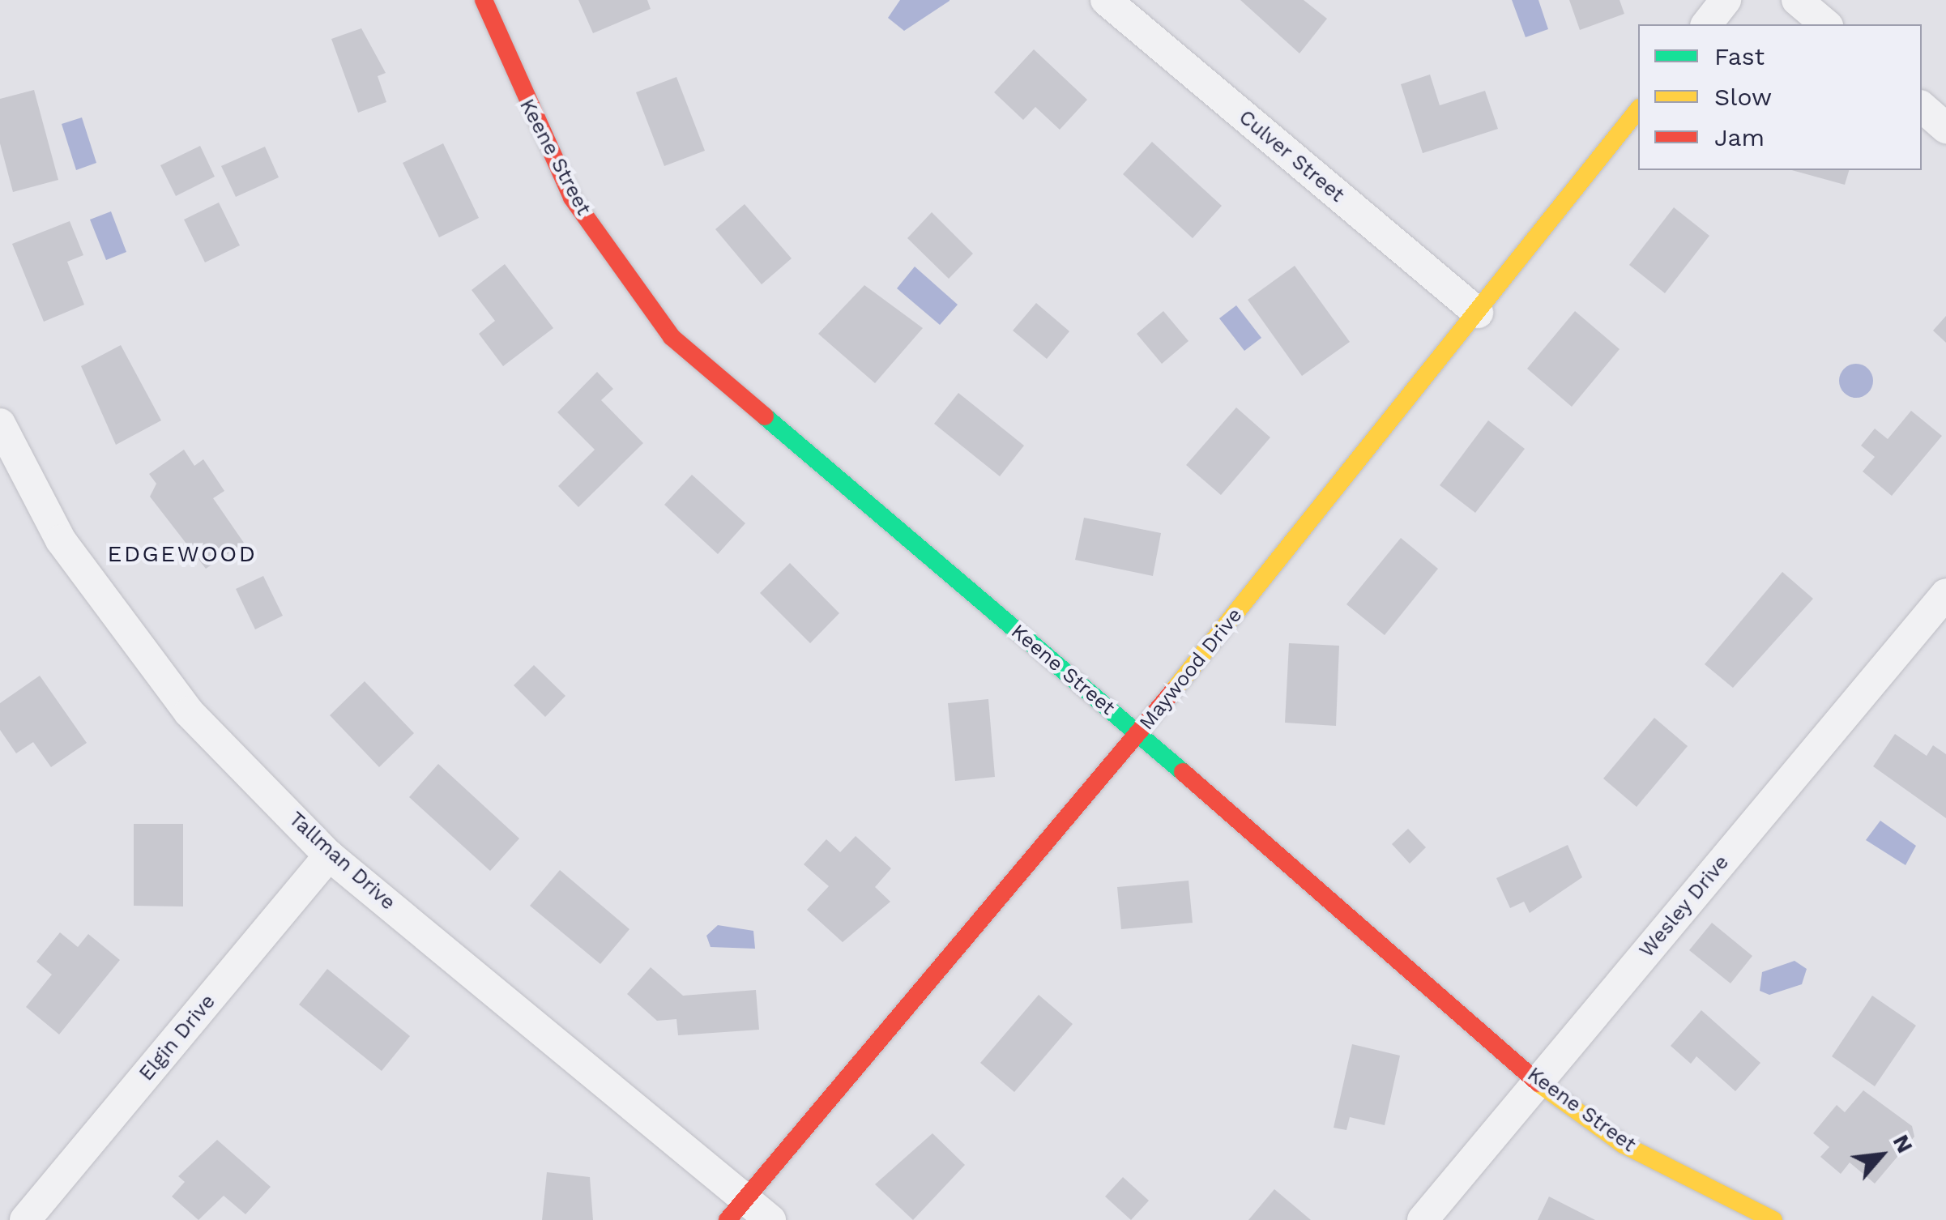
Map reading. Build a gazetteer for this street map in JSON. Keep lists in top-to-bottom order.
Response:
{
  "streets": {
    "street": [
      "Culver Street",
      "Keene Street",
      "Maywood Drive",
      "Tallman Drive",
      "Wesley Drive",
      "Elgin Drive"
    ]
  },
  "crossings": [
    ["Culver Street", "Maywood Drive"],
    ["Keene Street", "Maywood Drive"],
    ["Keene Street", "Wesley Drive"],
    ["Maywood Drive", "Tallman Drive"],
    ["Tallman Drive", "Elgin Drive"]
  ],
  "districts": ["EDGEWOOD"],
  "legend": ["Fast", "Slow", "Jam"],
  "north": "top right"
}
